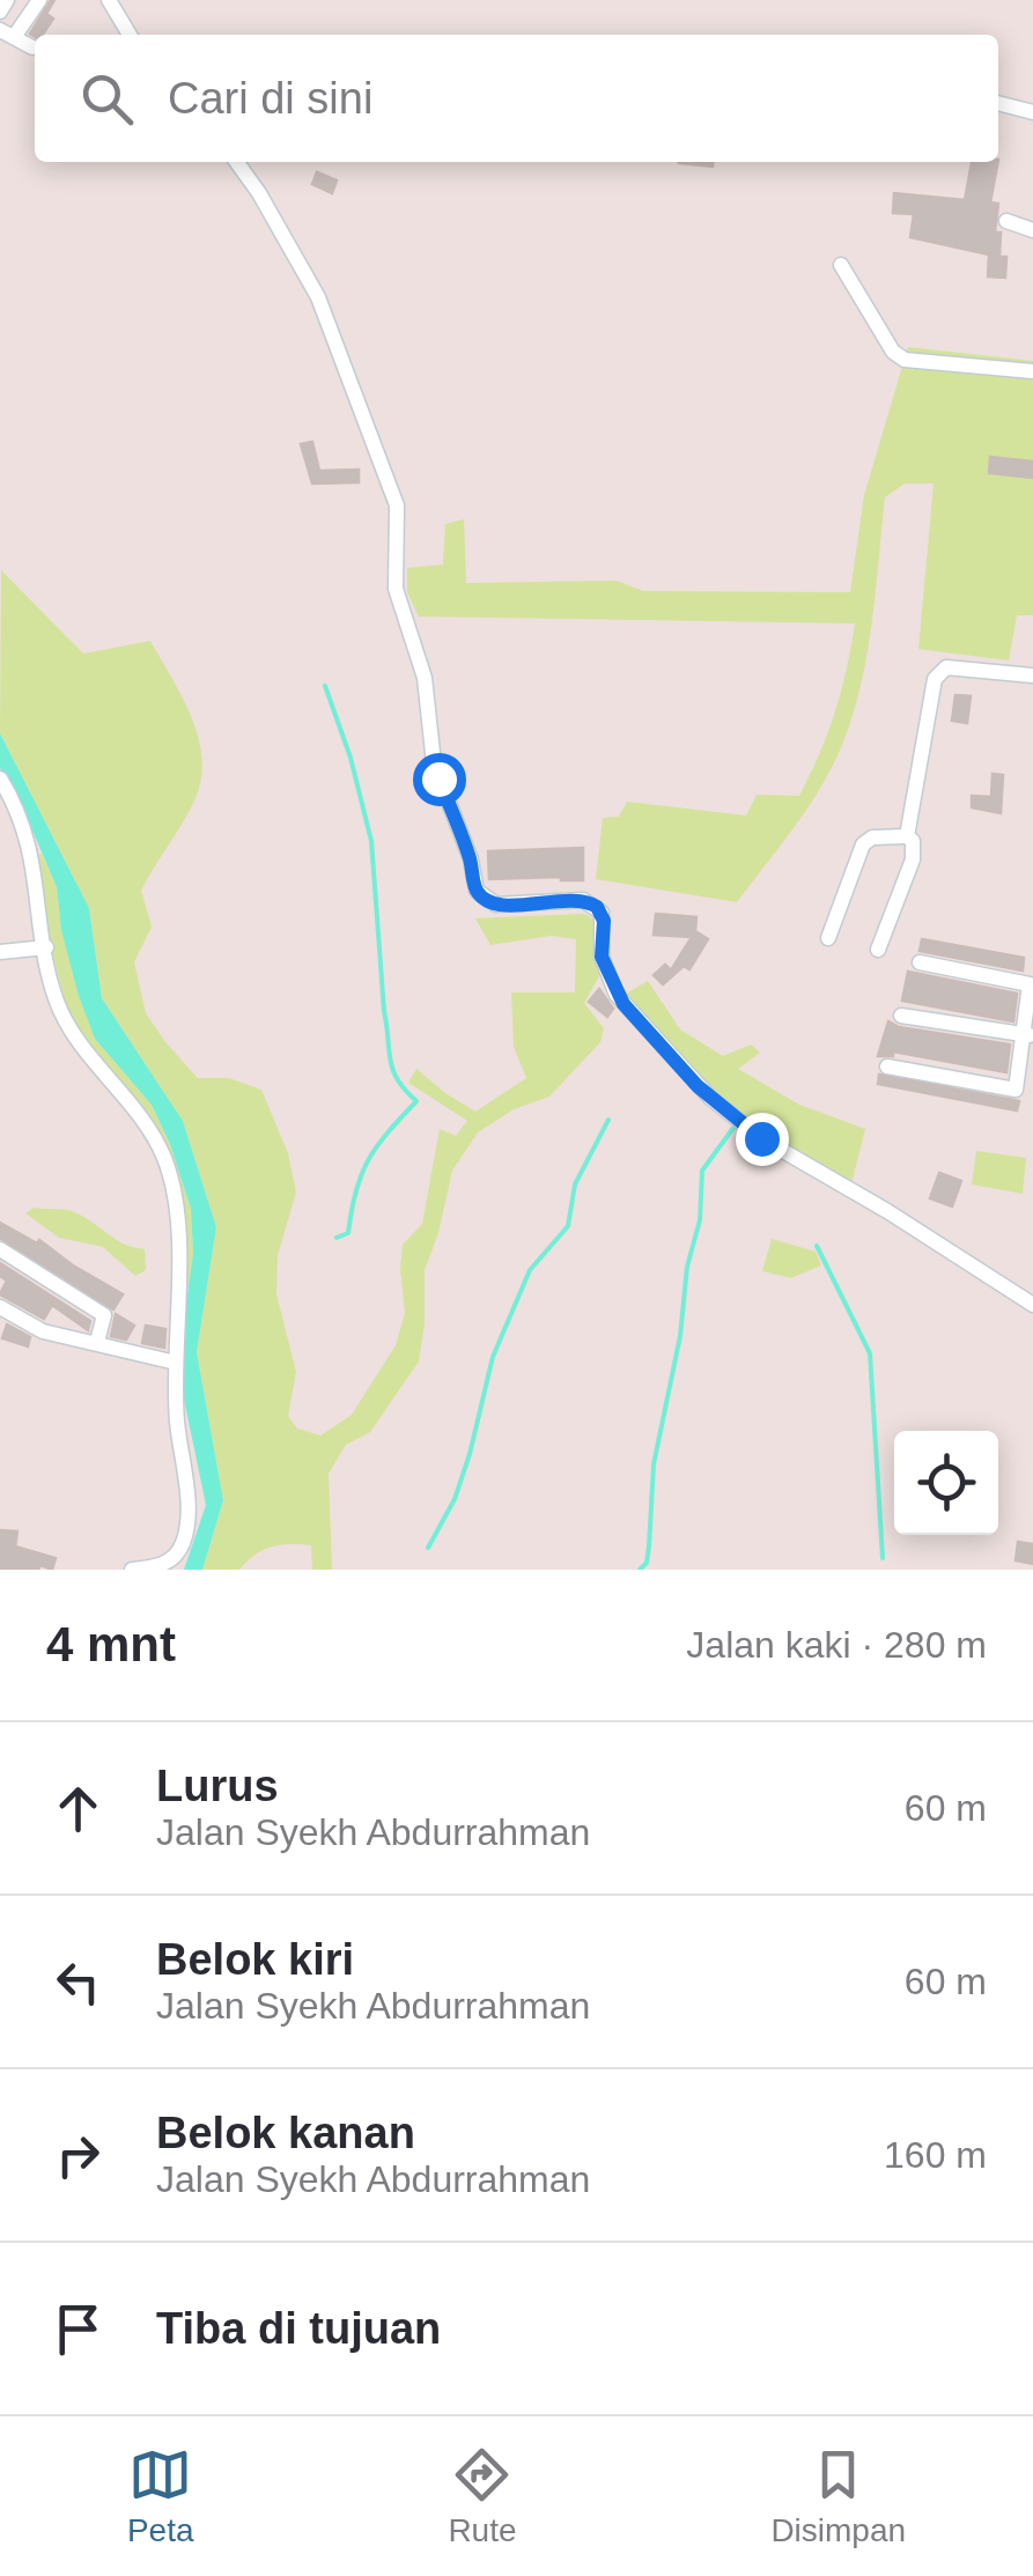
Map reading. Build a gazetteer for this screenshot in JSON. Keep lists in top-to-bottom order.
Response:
{
  "page": {
    "search": "Cari di sini",
    "heading": ["4 mnt", "Jalan kaki · 280 m"],
    "list": [
      ["Lurus", "Jalan Syekh Abdurrahman", "60 m"],
      ["Belok kiri", "Jalan Syekh Abdurrahman", "60 m"],
      ["Belok kanan", "Jalan Syekh Abdurrahman", "160 m"],
      "Tiba di tujuan"
    ],
    "nav": ["Peta", "Rute", "Disimpan"]
  }
}
